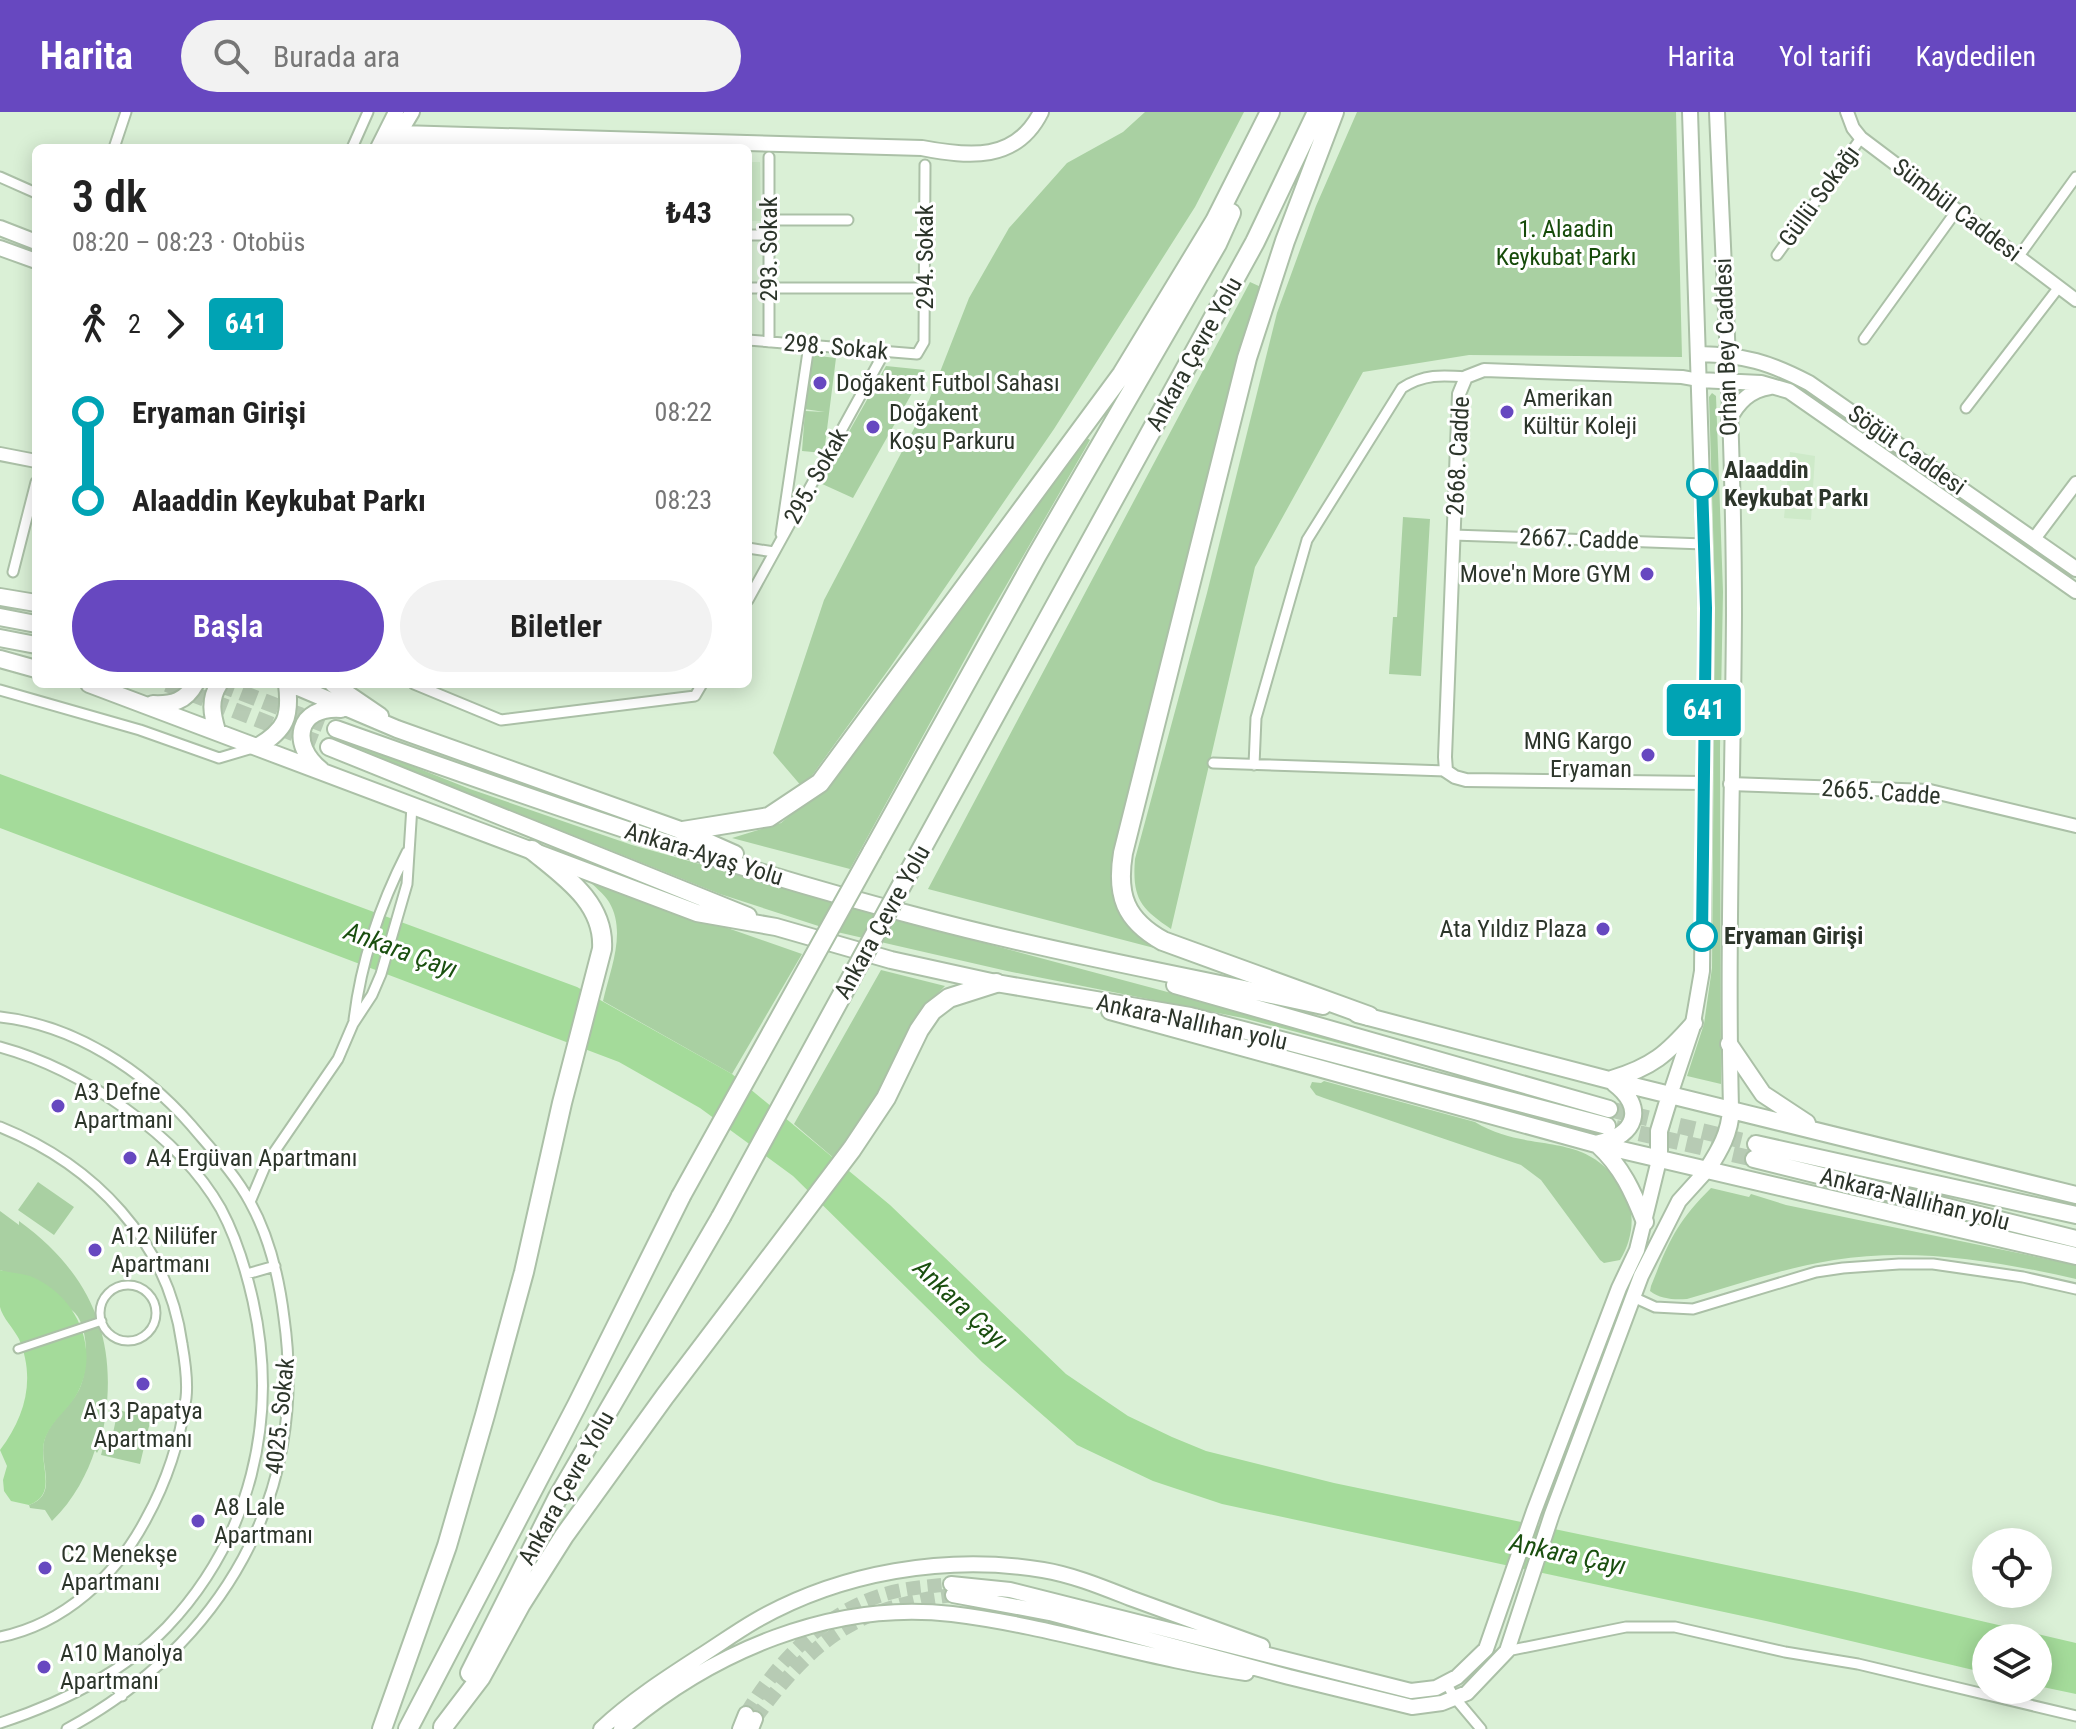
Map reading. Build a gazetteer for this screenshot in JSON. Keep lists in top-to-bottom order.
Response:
{
  "streets": {
    "highway": ["Ankara Çevre Yolu", "Ankara-Ayaş Yolu", "Ankara-Nallıhan yolu"],
    "main road": ["Orhan Bey Caddesi", "Söğüt Caddesi"],
    "street": [
      "Güllü Sokağı",
      "Sümbül Caddesi",
      "293. Sokak",
      "294. Sokak",
      "298. Sokak",
      "2668. Cadde",
      "295. Sokak",
      "2667. Cadde",
      "2665. Cadde",
      "4025. Sokak"
    ]
  },
  "crossings": [
    ["Güllü Sokağı", "Sümbül Caddesi"],
    ["293. Sokak", "298. Sokak"],
    ["294. Sokak", "298. Sokak"],
    ["298. Sokak", "295. Sokak"],
    ["Orhan Bey Caddesi", "Söğüt Caddesi"],
    ["Orhan Bey Caddesi", "2668. Cadde"],
    ["Orhan Bey Caddesi", "2667. Cadde"],
    ["Orhan Bey Caddesi", "2665. Cadde"],
    ["Söğüt Caddesi", "2668. Cadde"],
    ["2668. Cadde", "2667. Cadde"],
    ["Ankara-Ayaş Yolu", "Ankara-Nallıhan yolu"]
  ],
  "water": ["Ankara Çayı"],
  "parks": ["1. Alaadin Keykubat Parkı"],
  "places": [
    "Doğakent Futbol Sahası",
    "Amerikan Kültür Koleji",
    "Doğakent Koşu Parkuru",
    "Alaaddin Keykubat Parkı",
    "Move'n More GYM",
    "MNG Kargo Eryaman",
    "Ata Yıldız Plaza",
    "Eryaman Girişi",
    "A3 Defne Apartmanı",
    "A4 Ergüvan Apartmanı",
    "A12 Nilüfer Apartmanı",
    "A13 Papatya Apartmanı",
    "A8 Lale Apartmanı",
    "C2 Menekşe Apartmanı",
    "A10 Manolya Apartmanı"
  ],
  "lines": ["bus line 641"],
  "page": {
    "header": "Harita",
    "search": "Burada ara",
    "nav": ["Harita", "Yol tarifi", "Kaydedilen"],
    "on_map": "641",
    "heading": ["3 dk", "08:20 – 08:23 · Otobüs", "₺43"],
    "legs": ["2", "641"],
    "list": [
      {
        "name": "Eryaman Girişi",
        "value": "08:22"
      },
      {
        "name": "Alaaddin Keykubat Parkı",
        "value": "08:23"
      }
    ],
    "buttons": ["Başla", "Biletler"]
  }
}
